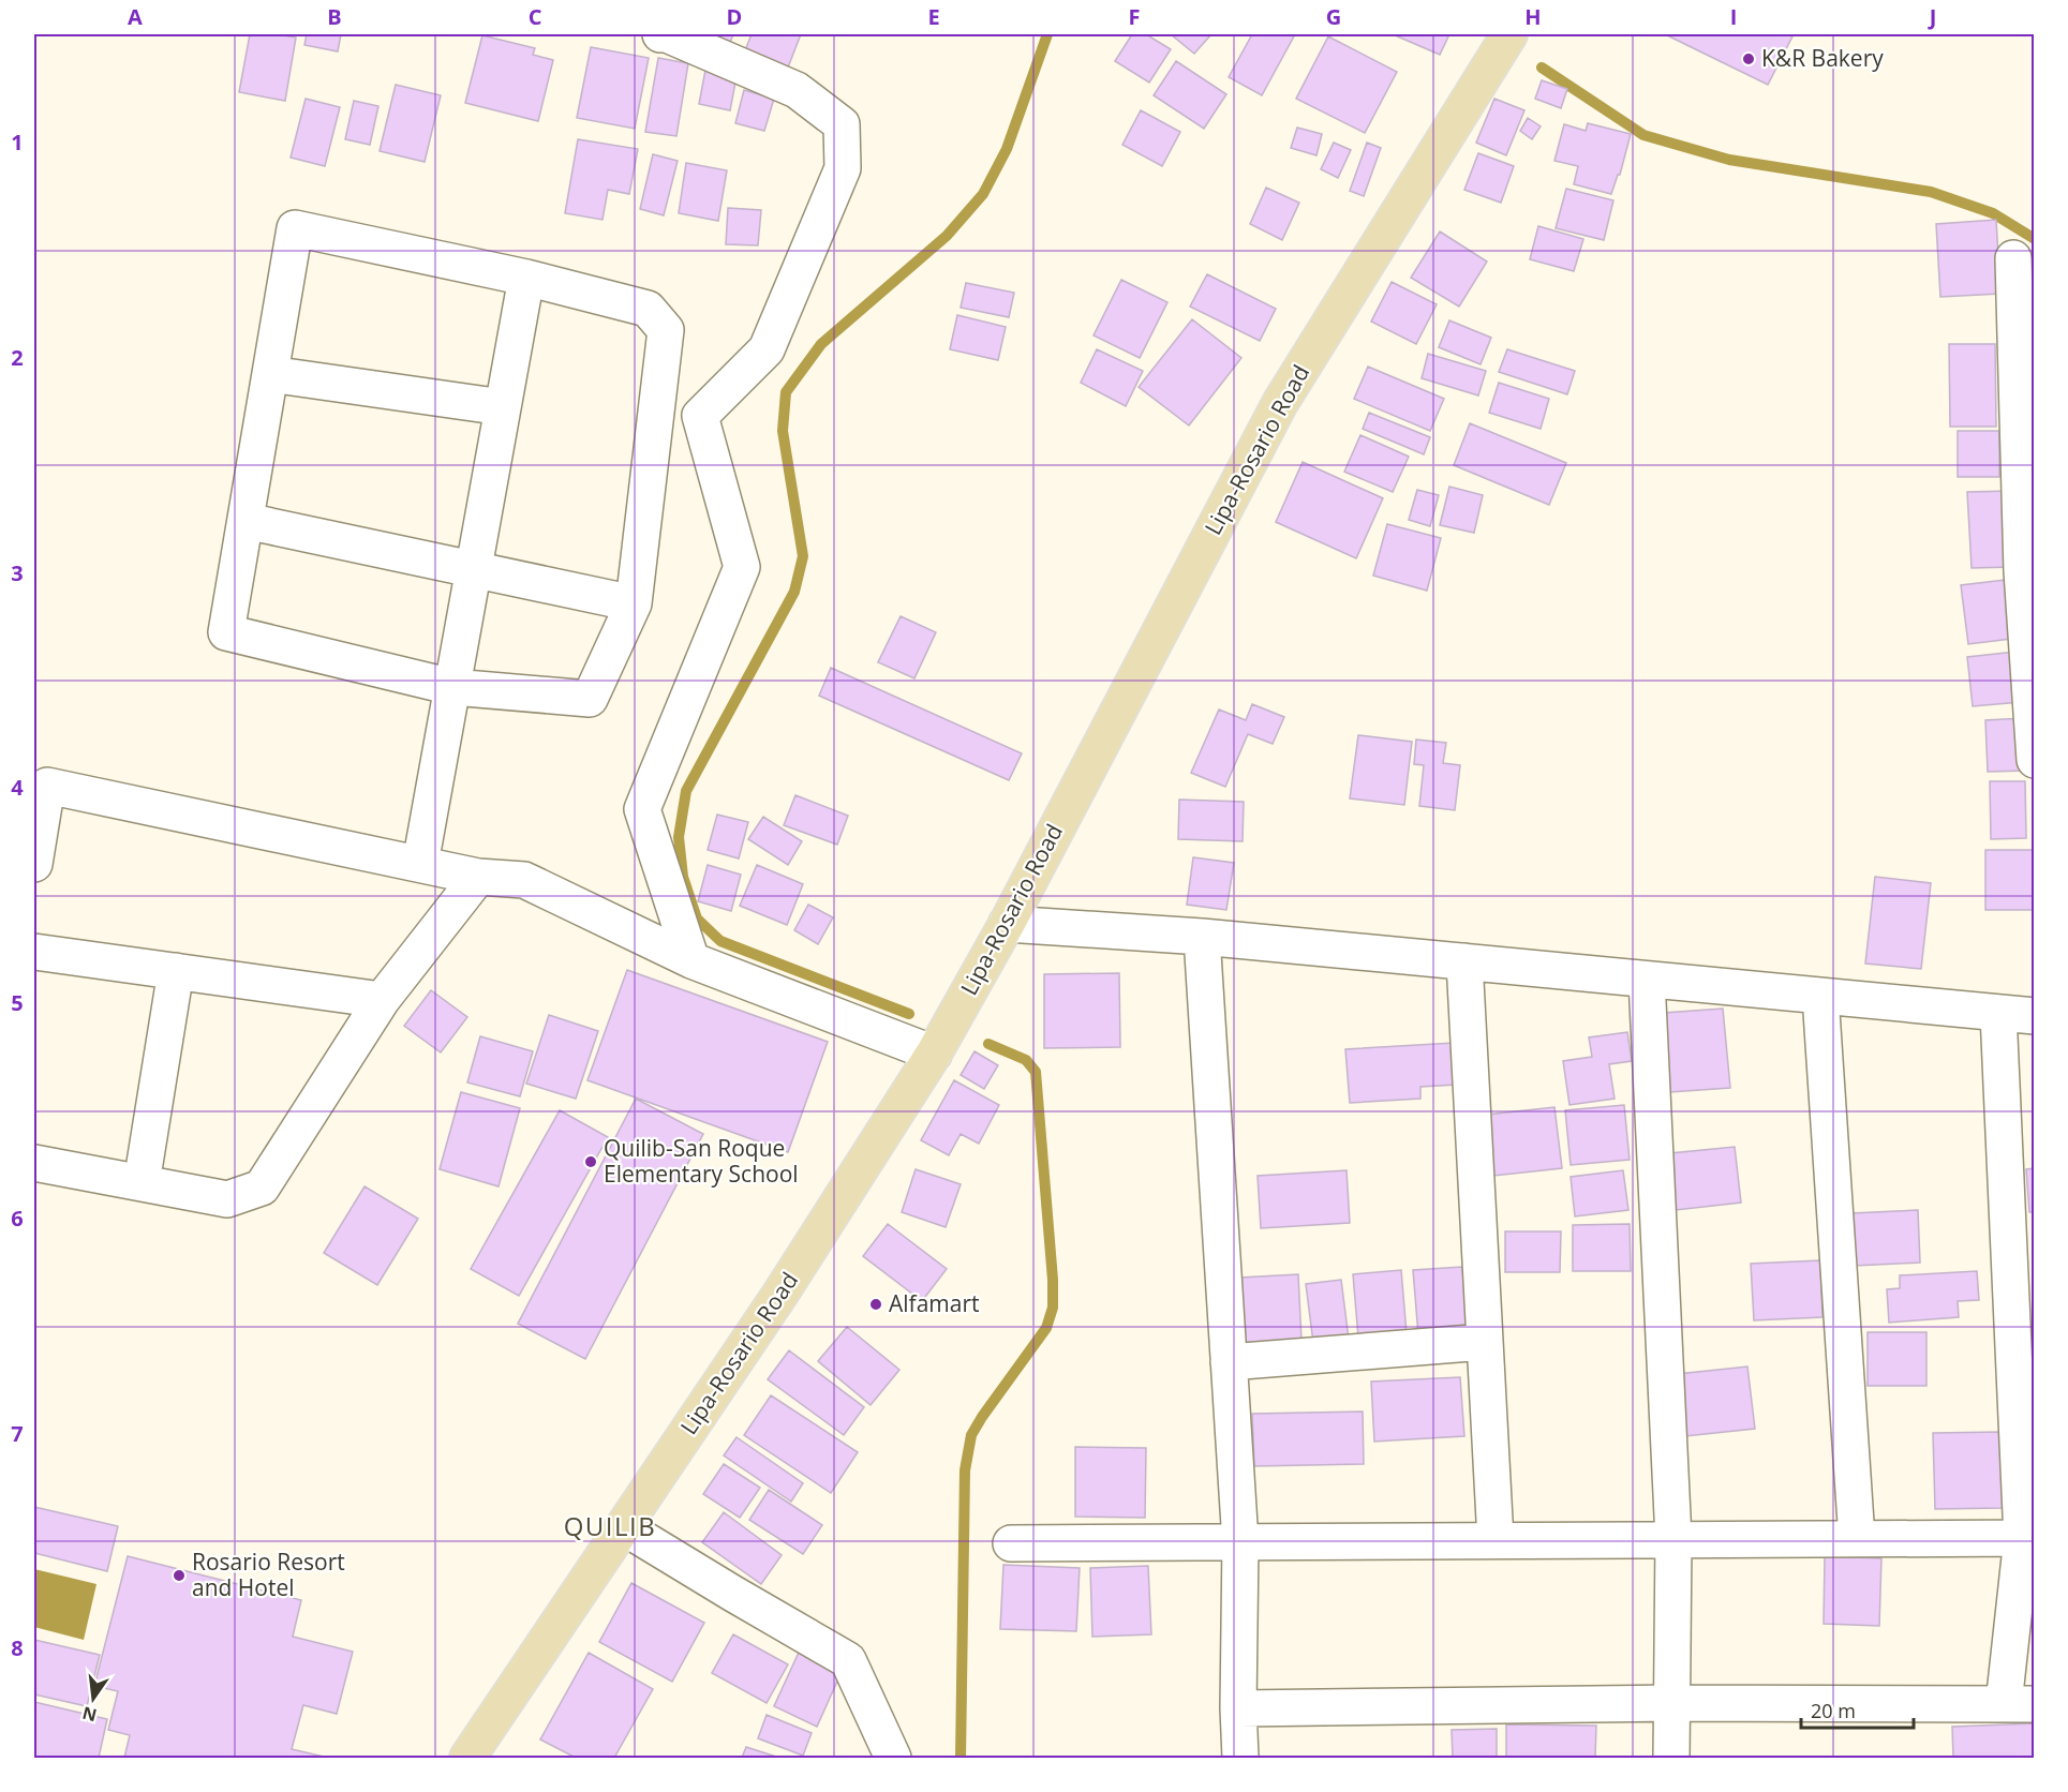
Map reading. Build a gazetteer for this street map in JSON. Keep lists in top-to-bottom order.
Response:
{
  "streets": {
    "main road": ["Lipa-Rosario Road"]
  },
  "districts": ["QUILIB"],
  "places": [
    "K&R Bakery",
    "Quilib-San Roque Elementary School",
    "Alfamart",
    "Rosario Resort and Hotel"
  ],
  "scale_bar": "20 m",
  "north": "bottom",
  "grid": {
    "columns": [
      "A",
      "B",
      "C",
      "D",
      "E",
      "F",
      "G",
      "H",
      "I",
      "J"
    ],
    "rows": [
      "1",
      "2",
      "3",
      "4",
      "5",
      "6",
      "7",
      "8"
    ]
  }
}
